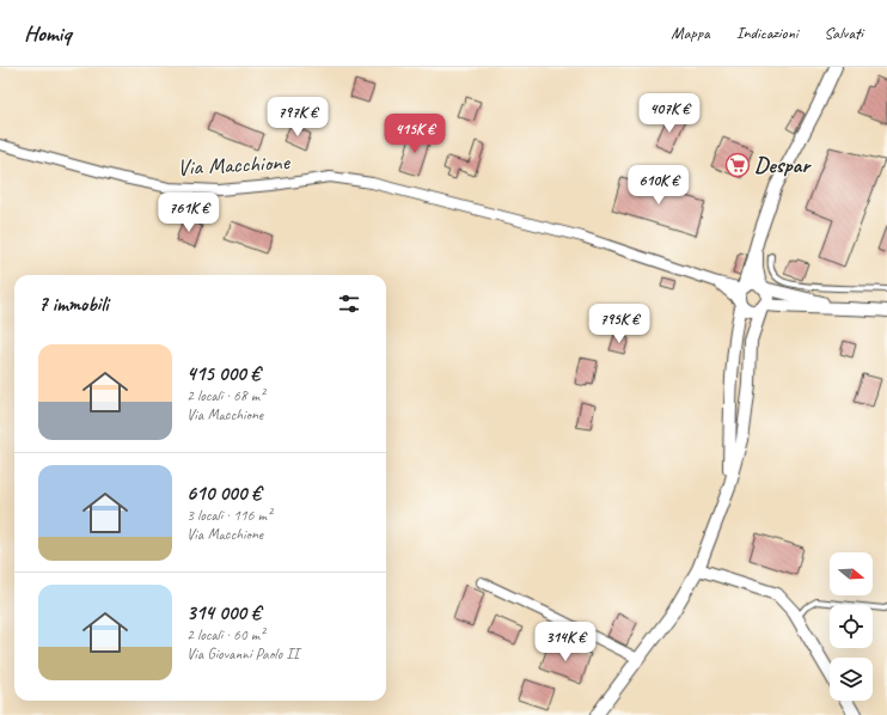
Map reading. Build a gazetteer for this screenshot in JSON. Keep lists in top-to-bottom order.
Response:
{
  "streets": {
    "street": ["Via Macchione"]
  },
  "places": {
    "supermarket": ["Despar"]
  },
  "north": "right",
  "page": {
    "header": "Homiq",
    "nav": ["Mappa", "Indicazioni", "Salvati"],
    "price": [
      "407K €",
      "797K €",
      "415K €",
      "610K €",
      "761K €",
      "795K €",
      "314K €"
    ],
    "heading": "7 immobili",
    "list": [
      {
        "name": "415 000 €",
        "note": "2 locali · 68 m² · Via Macchione"
      },
      {
        "name": "610 000 €",
        "note": "3 locali · 116 m² · Via Macchione"
      },
      {
        "name": "314 000 €",
        "note": "2 locali · 60 m² · Via Giovanni Paolo II"
      }
    ]
  }
}
